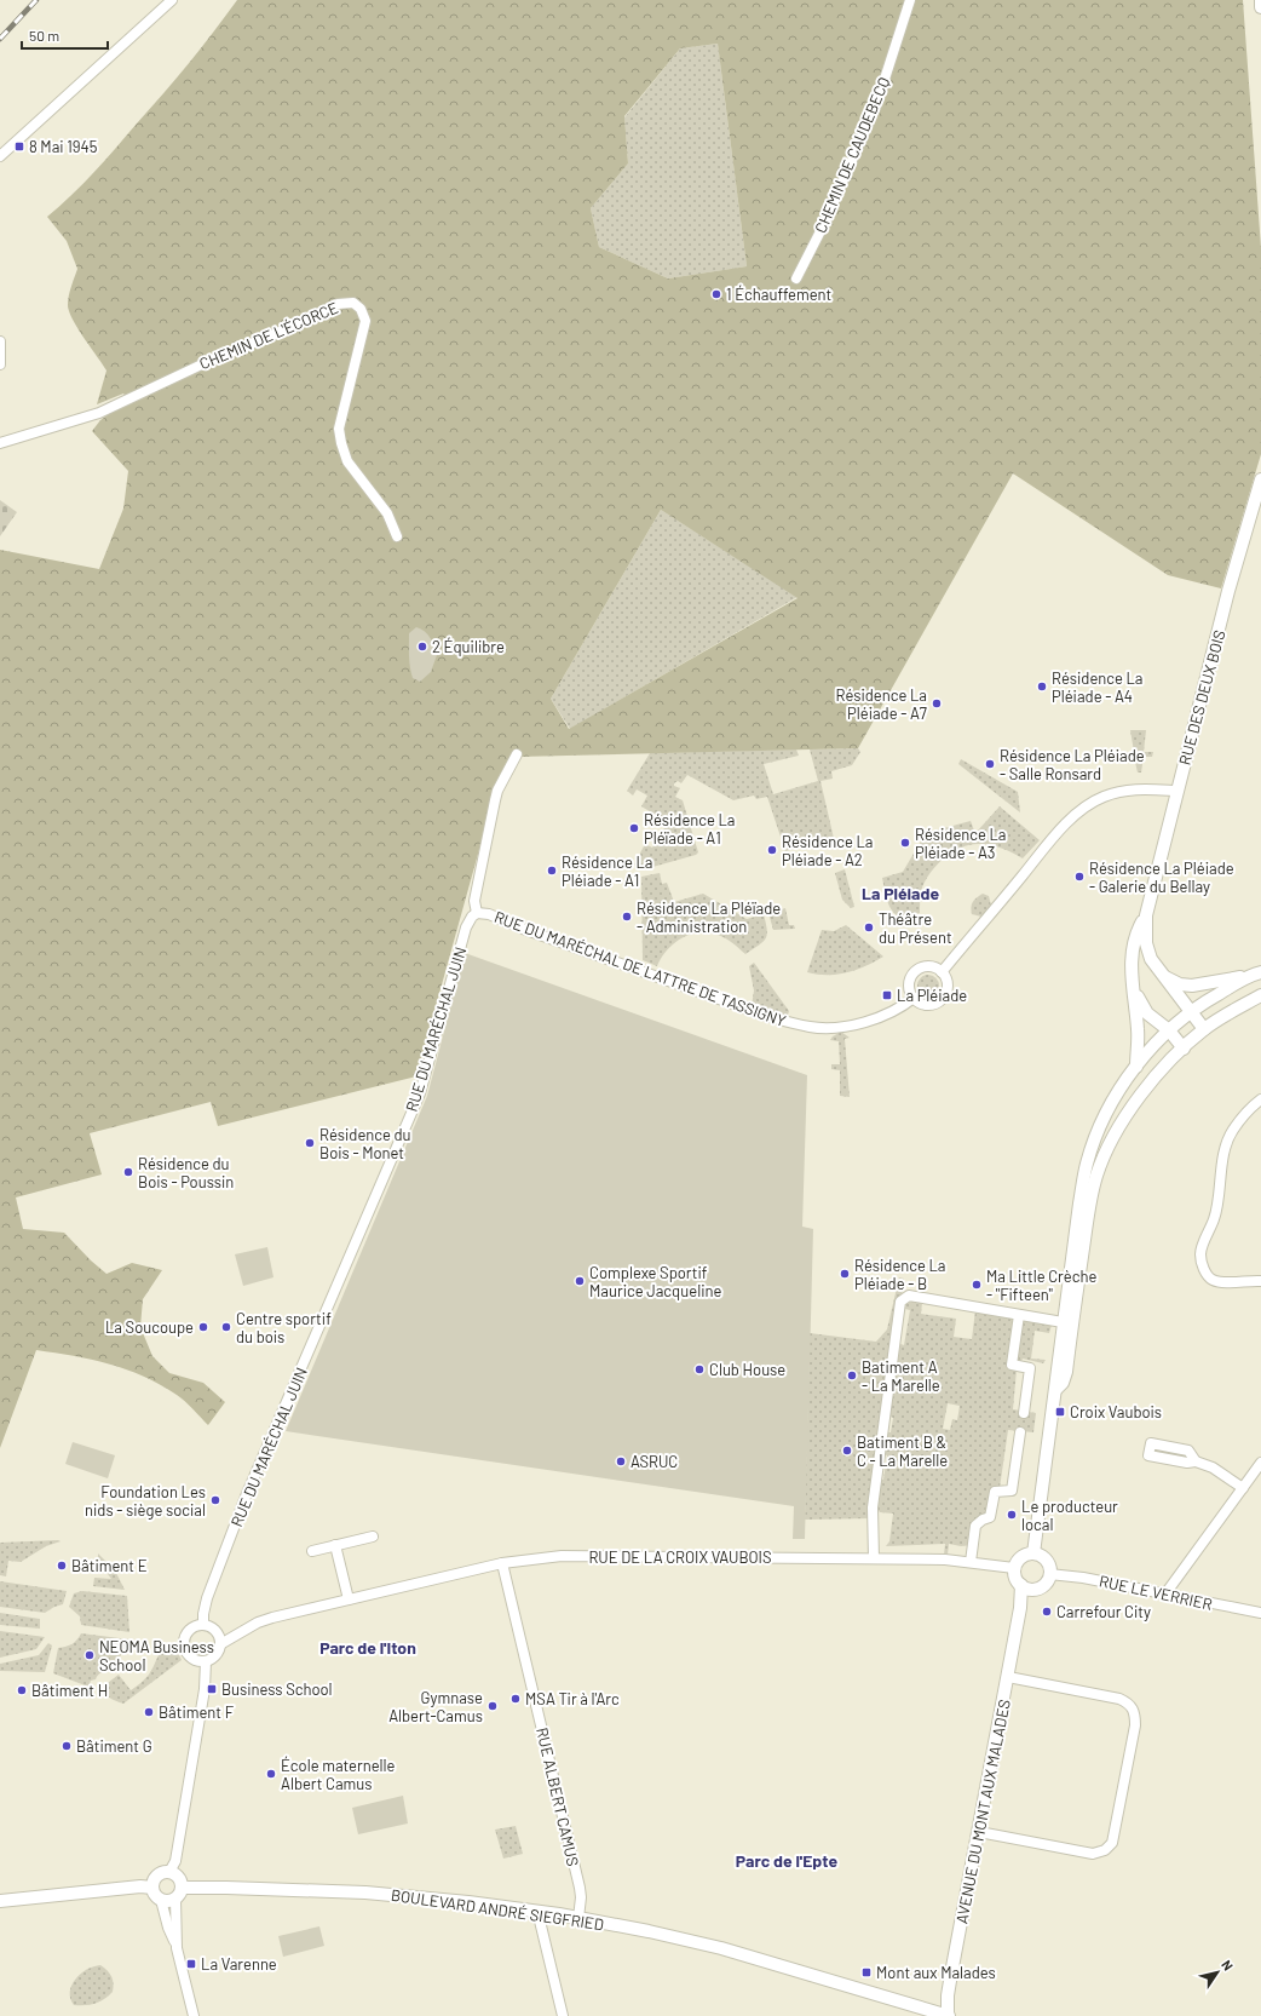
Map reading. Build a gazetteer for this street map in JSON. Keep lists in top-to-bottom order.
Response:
{
  "streets": {
    "street": [
      "CHEMIN DE CAUDEBECQ",
      "CHEMIN DE L'ÉCORCE",
      "RUE DES DEUX BOIS",
      "RUE DU MARÉCHAL DE LATTRE DE TASSIGNY",
      "RUE DU MARÉCHAL JUIN",
      "RUE DE LA CROIX VAUBOIS",
      "RUE LE VERRIER",
      "RUE ALBERT CAMUS",
      "AVENUE DU MONT AUX MALADES",
      "BOULEVARD ANDRÉ SIEGFRIED"
    ]
  },
  "crossings": [
    ["RUE DU MARÉCHAL DE LATTRE DE TASSIGNY", "RUE DU MARÉCHAL JUIN"],
    ["RUE DU MARÉCHAL JUIN", "RUE DE LA CROIX VAUBOIS"],
    ["RUE DE LA CROIX VAUBOIS", "RUE LE VERRIER"],
    ["RUE DE LA CROIX VAUBOIS", "RUE ALBERT CAMUS"],
    ["RUE DE LA CROIX VAUBOIS", "AVENUE DU MONT AUX MALADES"],
    ["RUE LE VERRIER", "AVENUE DU MONT AUX MALADES"],
    ["RUE ALBERT CAMUS", "BOULEVARD ANDRÉ SIEGFRIED"],
    ["AVENUE DU MONT AUX MALADES", "BOULEVARD ANDRÉ SIEGFRIED"]
  ],
  "districts": ["La Pléiade", "Parc de l'Iton", "Parc de l'Epte"],
  "places": {
    "transit": [
      "8 Mai 1945",
      "La Pléiade",
      "Croix Vaubois",
      "Business School",
      "La Varenne",
      "Mont aux Malades"
    ],
    "other": [
      "1 Échauffement",
      "2 Équilibre",
      "Résidence La Pléiade - A4",
      "Résidence La Pléiade - A7",
      "Résidence La Pléiade - Salle Ronsard",
      "Résidence La Pléïade - A1",
      "Résidence La Pléiade - A3",
      "Résidence La Pléiade - A2",
      "Résidence La Pléiade - A1",
      "Résidence La Pléiade - Galerie du Bellay",
      "Résidence La Pléïade - Administration",
      "Théâtre du Présent",
      "Résidence du Bois - Monet",
      "Résidence du Bois - Poussin",
      "Résidence La Pléiade - B",
      "Complexe Sportif Maurice Jacqueline",
      "Ma Little Crèche - \"Fifteen\"",
      "La Soucoupe",
      "Centre sportif du bois",
      "Club House",
      "Batiment A - La Marelle",
      "Batiment B & C - La Marelle",
      "ASRUC",
      "Foundation Les nids - siège social",
      "Le producteur local",
      "Bâtiment E",
      "Carrefour City",
      "NEOMA Business School",
      "Bâtiment H",
      "MSA Tir à l'Arc",
      "Gymnase Albert-Camus",
      "Bâtiment F",
      "Bâtiment G",
      "École maternelle Albert Camus"
    ]
  },
  "scale_bar": "50 m",
  "north": "top right"
}
